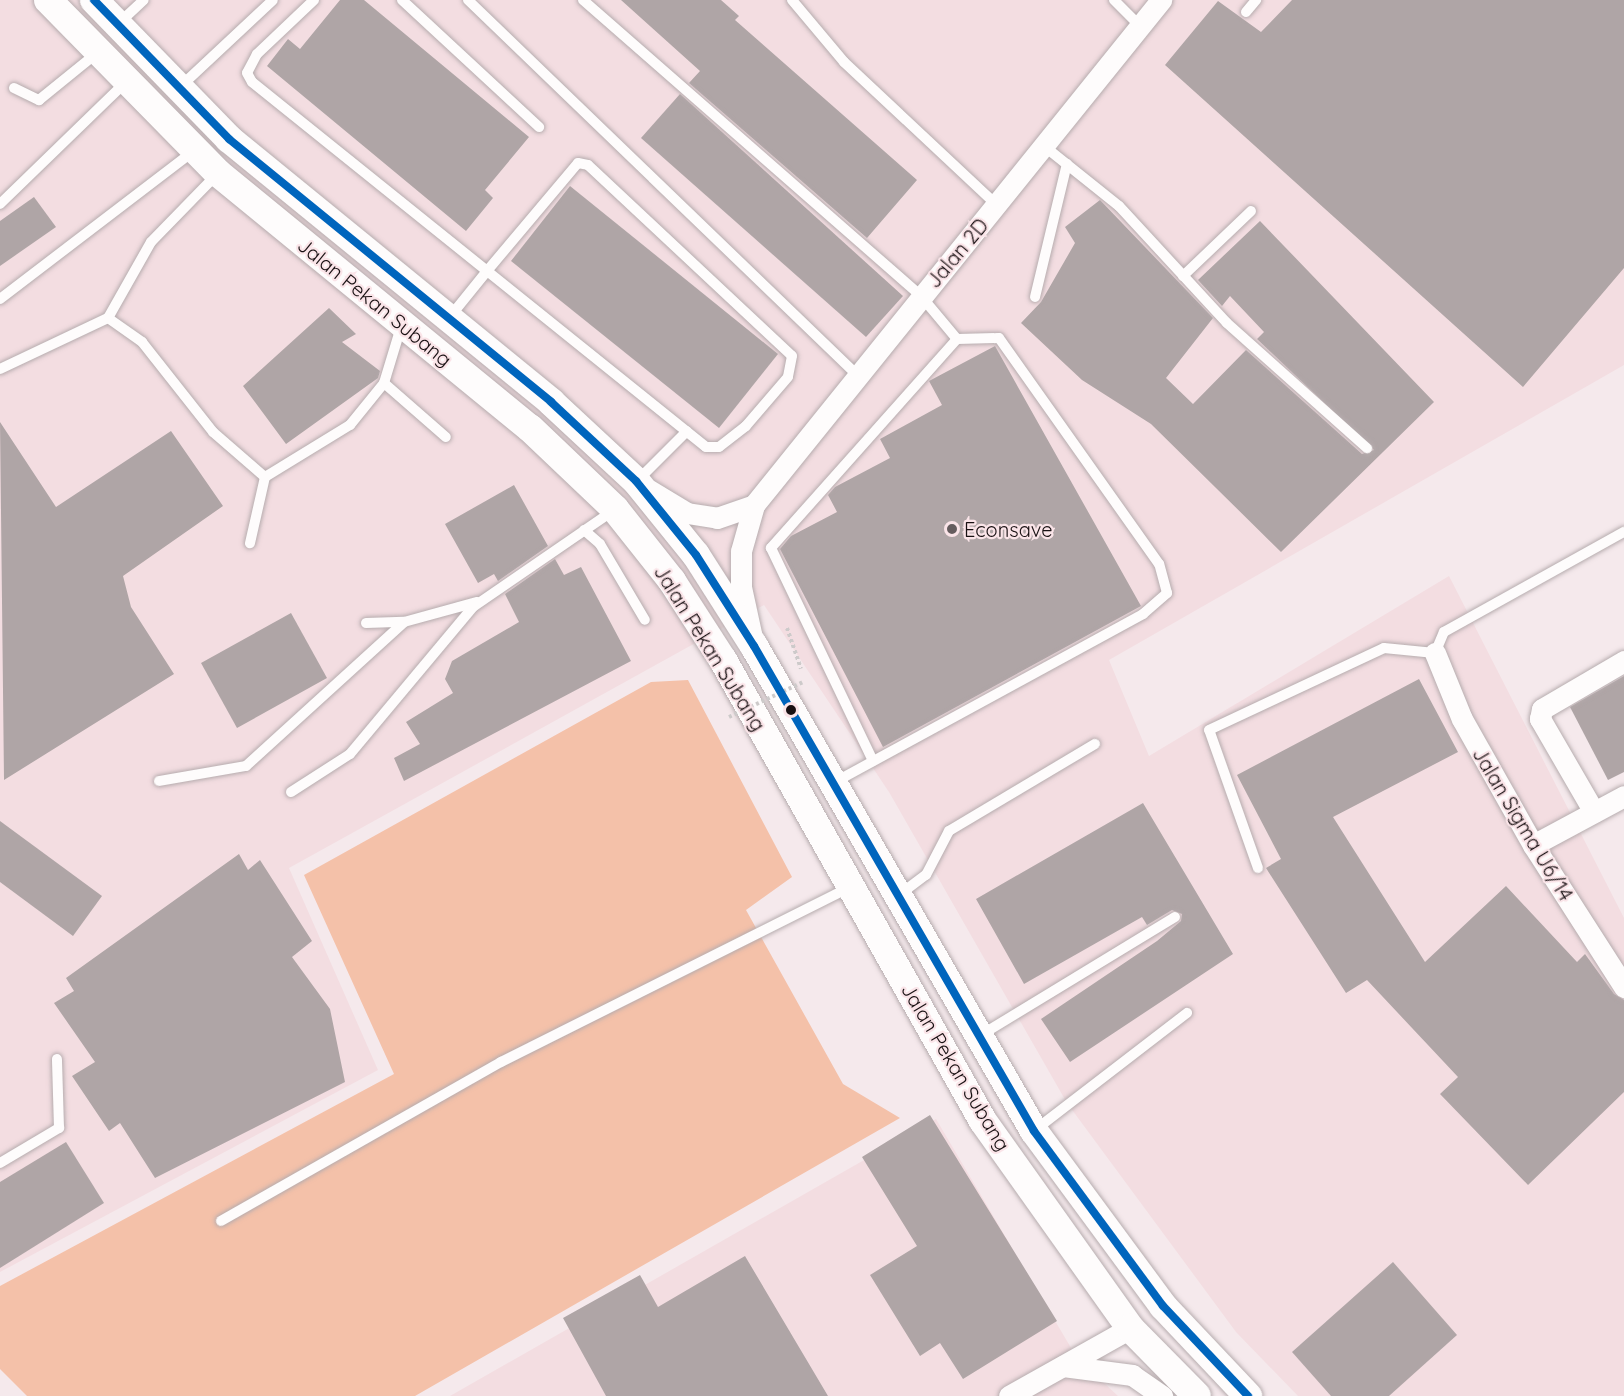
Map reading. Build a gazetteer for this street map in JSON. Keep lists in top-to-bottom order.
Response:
{
  "streets": {
    "main road": ["Jalan Pekan Subang"],
    "street": ["Jalan 2D", "Jalan Sigma U6/14"]
  },
  "crossings": [
    ["Jalan 2D", "Jalan Pekan Subang"]
  ],
  "places": ["Econsave"]
}
